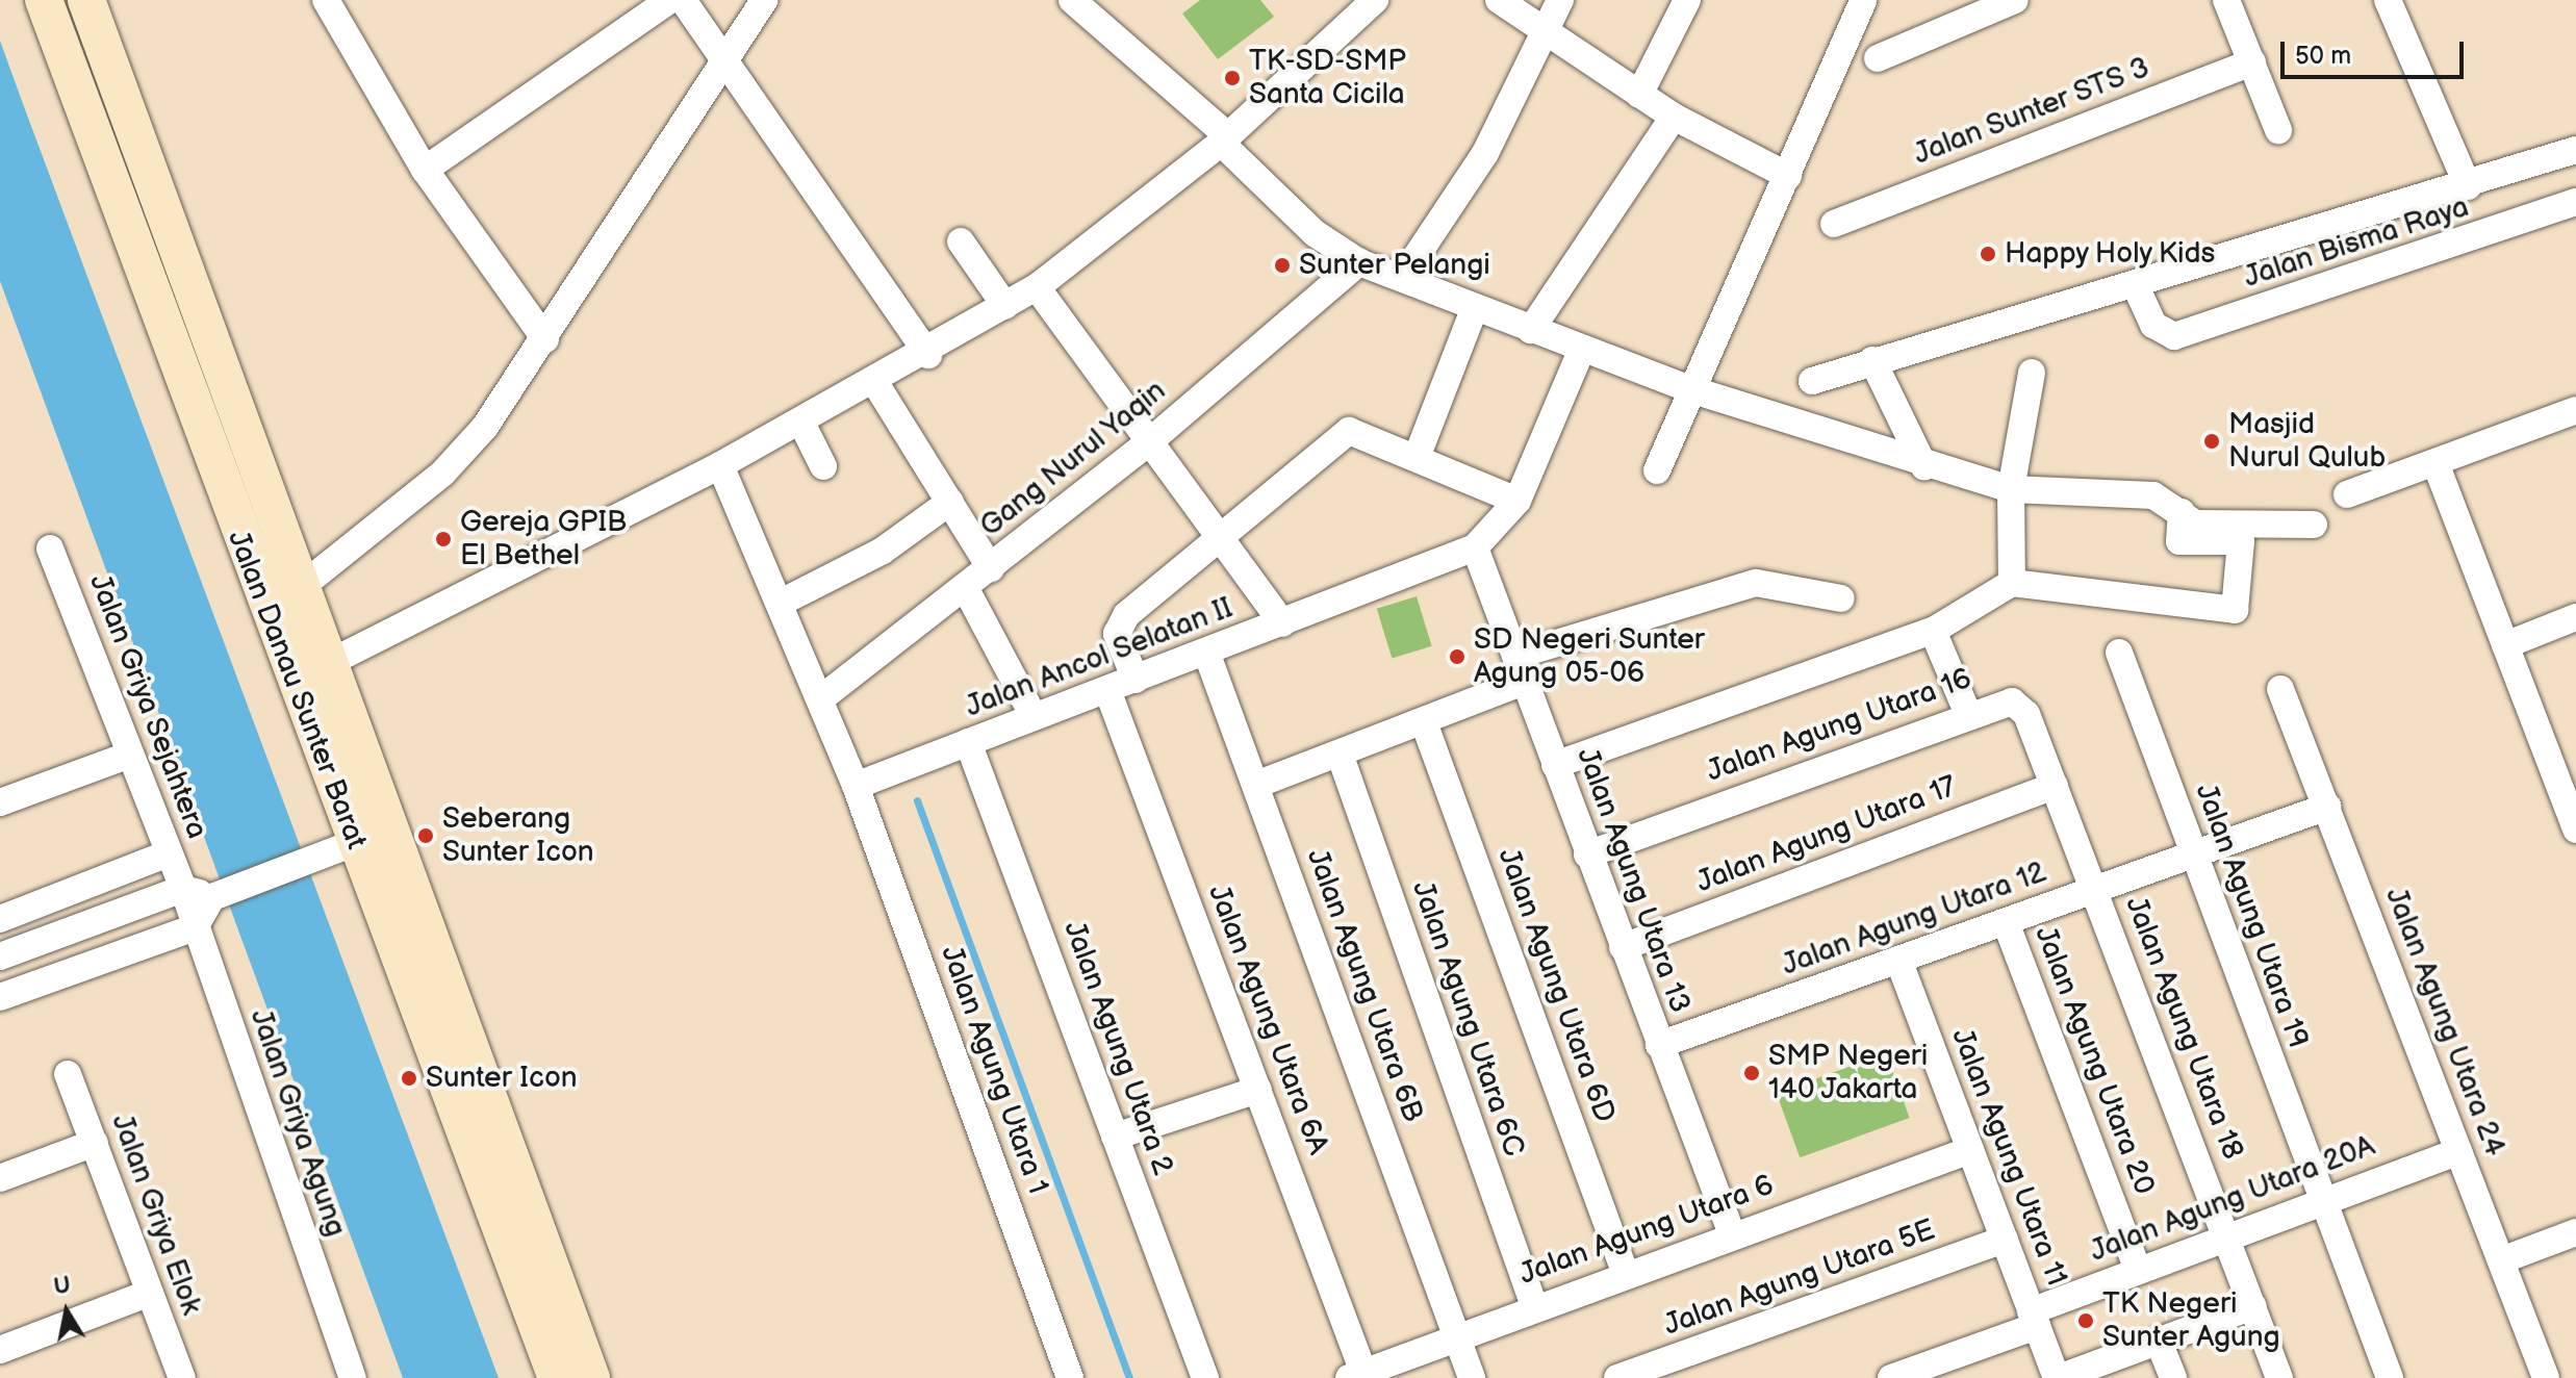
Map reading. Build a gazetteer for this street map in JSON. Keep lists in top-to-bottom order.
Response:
{
  "streets": {
    "main road": ["Jalan Danau Sunter Barat"],
    "street": [
      "Jalan Sunter STS 3",
      "Jalan Bisma Raya",
      "Gang Nurul Yaqin",
      "Jalan Ancol Selatan II",
      "Jalan Griya Sejahtera",
      "Jalan Agung Utara 16",
      "Jalan Agung Utara 17",
      "Jalan Agung Utara 13",
      "Jalan Agung Utara 19",
      "Jalan Agung Utara 12",
      "Jalan Agung Utara 6B",
      "Jalan Agung Utara 6D",
      "Jalan Agung Utara 6C",
      "Jalan Agung Utara 6A",
      "Jalan Agung Utara 24",
      "Jalan Agung Utara 18",
      "Jalan Agung Utara 2",
      "Jalan Agung Utara 20",
      "Jalan Agung Utara 1",
      "Jalan Griya Agung",
      "Jalan Agung Utara 11",
      "Jalan Agung Utara 20A",
      "Jalan Griya Elok",
      "Jalan Agung Utara 6",
      "Jalan Agung Utara 5E"
    ]
  },
  "crossings": [
    ["Jalan Ancol Selatan II", "Jalan Agung Utara 13"],
    ["Jalan Ancol Selatan II", "Jalan Agung Utara 6B"],
    ["Jalan Ancol Selatan II", "Jalan Agung Utara 6A"],
    ["Jalan Ancol Selatan II", "Jalan Agung Utara 2"],
    ["Jalan Ancol Selatan II", "Jalan Agung Utara 1"],
    ["Jalan Griya Sejahtera", "Jalan Griya Agung"],
    ["Jalan Agung Utara 16", "Jalan Agung Utara 17"],
    ["Jalan Agung Utara 16", "Jalan Agung Utara 13"],
    ["Jalan Agung Utara 16", "Jalan Agung Utara 12"],
    ["Jalan Agung Utara 16", "Jalan Agung Utara 18"],
    ["Jalan Agung Utara 17", "Jalan Agung Utara 13"],
    ["Jalan Agung Utara 13", "Jalan Agung Utara 12"],
    ["Jalan Agung Utara 13", "Jalan Agung Utara 6"],
    ["Jalan Agung Utara 19", "Jalan Agung Utara 12"],
    ["Jalan Agung Utara 19", "Jalan Agung Utara 20A"],
    ["Jalan Agung Utara 12", "Jalan Agung Utara 24"],
    ["Jalan Agung Utara 12", "Jalan Agung Utara 18"],
    ["Jalan Agung Utara 12", "Jalan Agung Utara 20"],
    ["Jalan Agung Utara 12", "Jalan Agung Utara 11"],
    ["Jalan Agung Utara 6B", "Jalan Agung Utara 6"],
    ["Jalan Agung Utara 6D", "Jalan Agung Utara 6"],
    ["Jalan Agung Utara 6C", "Jalan Agung Utara 6"],
    ["Jalan Agung Utara 6A", "Jalan Agung Utara 6"],
    ["Jalan Agung Utara 24", "Jalan Agung Utara 20A"],
    ["Jalan Agung Utara 18", "Jalan Agung Utara 20A"],
    ["Jalan Agung Utara 20", "Jalan Agung Utara 20A"],
    ["Jalan Agung Utara 11", "Jalan Agung Utara 20A"],
    ["Jalan Agung Utara 11", "Jalan Agung Utara 6"],
    ["Jalan Agung Utara 11", "Jalan Agung Utara 5E"]
  ],
  "places": [
    "TK-SD-SMP Santa Cicila",
    "Happy Holy Kids",
    "Sunter Pelangi",
    "Masjid Nurul Qulub",
    "Gereja GPIB El Bethel",
    "SD Negeri Sunter Agung 05-06",
    "Seberang Sunter Icon",
    "SMP Negeri 140 Jakarta",
    "Sunter Icon",
    "TK Negeri Sunter Agung"
  ],
  "scale_bar": "50 m",
  "north": "top"
}
